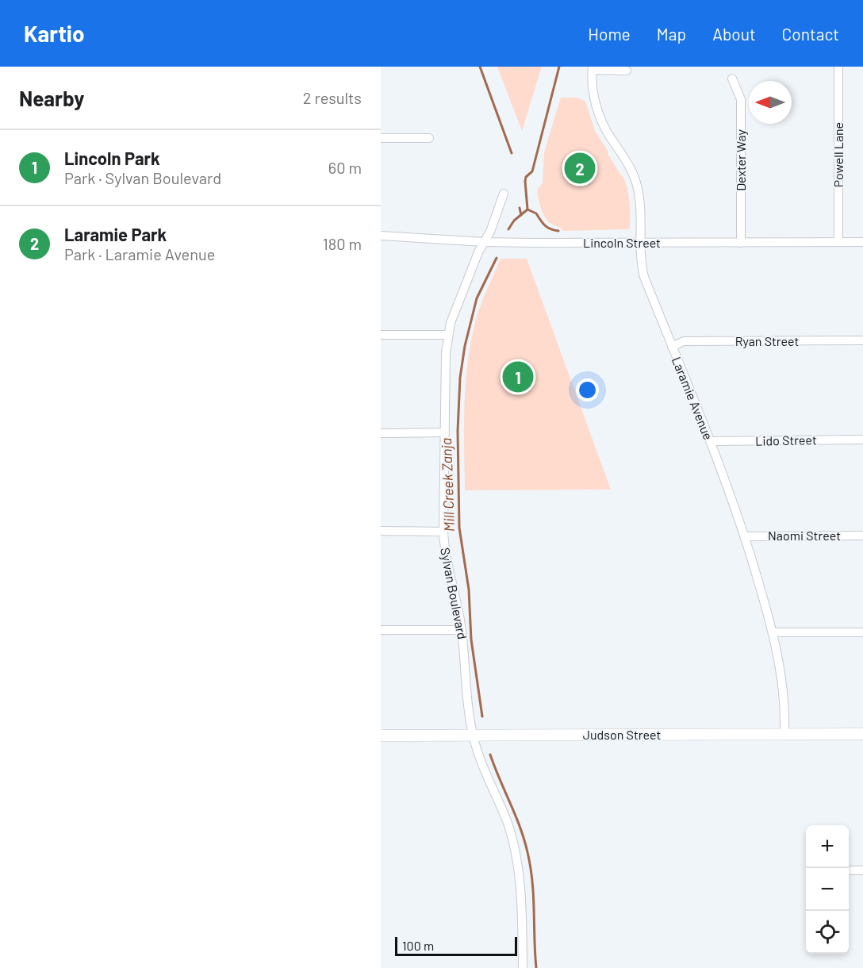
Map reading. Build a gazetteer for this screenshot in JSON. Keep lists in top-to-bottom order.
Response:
{
  "streets": {
    "main road": ["Judson Street"],
    "street": [
      "Powell Lane",
      "Dexter Way",
      "Lincoln Street",
      "Ryan Street",
      "Laramie Avenue",
      "Lido Street",
      "Naomi Street",
      "Sylvan Boulevard"
    ]
  },
  "crossings": [
    ["Powell Lane", "Lincoln Street"],
    ["Dexter Way", "Lincoln Street"],
    ["Lincoln Street", "Laramie Avenue"],
    ["Lincoln Street", "Sylvan Boulevard"],
    ["Ryan Street", "Laramie Avenue"],
    ["Laramie Avenue", "Lido Street"],
    ["Laramie Avenue", "Naomi Street"],
    ["Laramie Avenue", "Judson Street"],
    ["Sylvan Boulevard", "Judson Street"]
  ],
  "water": ["Mill Creek Zanja"],
  "scale_bar": "100 m",
  "north": "left",
  "page": {
    "header": "Kartio",
    "nav": [
      "Home",
      "Map",
      "About",
      "Contact"
    ],
    "heading": ["Nearby", "2 results"],
    "list": [
      {
        "mark": "1",
        "name": "Lincoln Park",
        "note": "Park · Sylvan Boulevard",
        "value": "60 m"
      },
      {
        "mark": "2",
        "name": "Laramie Park",
        "note": "Park · Laramie Avenue",
        "value": "180 m"
      }
    ],
    "pins": ["2", "1"],
    "map_buttons": ["+", "−"],
    "scale": "100 m"
  }
}
